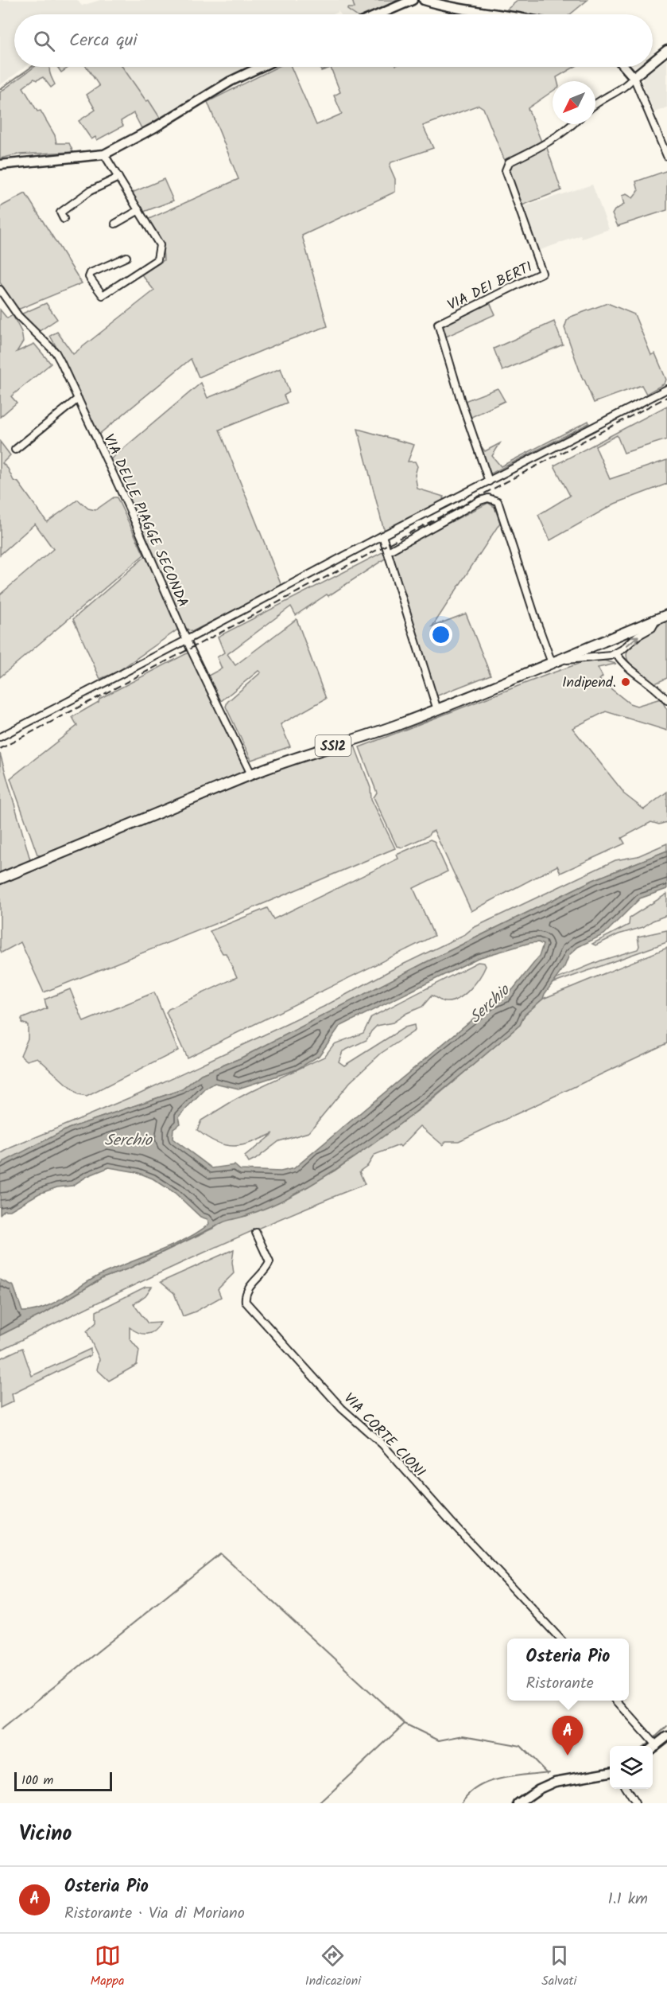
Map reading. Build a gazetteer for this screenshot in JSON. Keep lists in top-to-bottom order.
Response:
{
  "streets": {
    "main road": ["SS12"],
    "street": ["VIA DEI BERTI", "VIA DELLE PIAGGE SECONDA", "VIA CORTE CIONI"]
  },
  "crossings": [
    ["VIA DELLE PIAGGE SECONDA", "SS12"]
  ],
  "water": ["Serchio"],
  "places": ["Indipend."],
  "scale_bar": "100 m",
  "north": "bottom left",
  "page": {
    "search": "Cerca qui",
    "popup": ["Osteria Pio", "Ristorante"],
    "pins": "A",
    "scale": "100 m",
    "heading": "Vicino",
    "list": [
      {
        "mark": "A",
        "name": "Osteria Pio",
        "note": "Ristorante · Via di Moriano",
        "value": "1.1 km"
      }
    ],
    "nav": ["Mappa", "Indicazioni", "Salvati"]
  }
}
